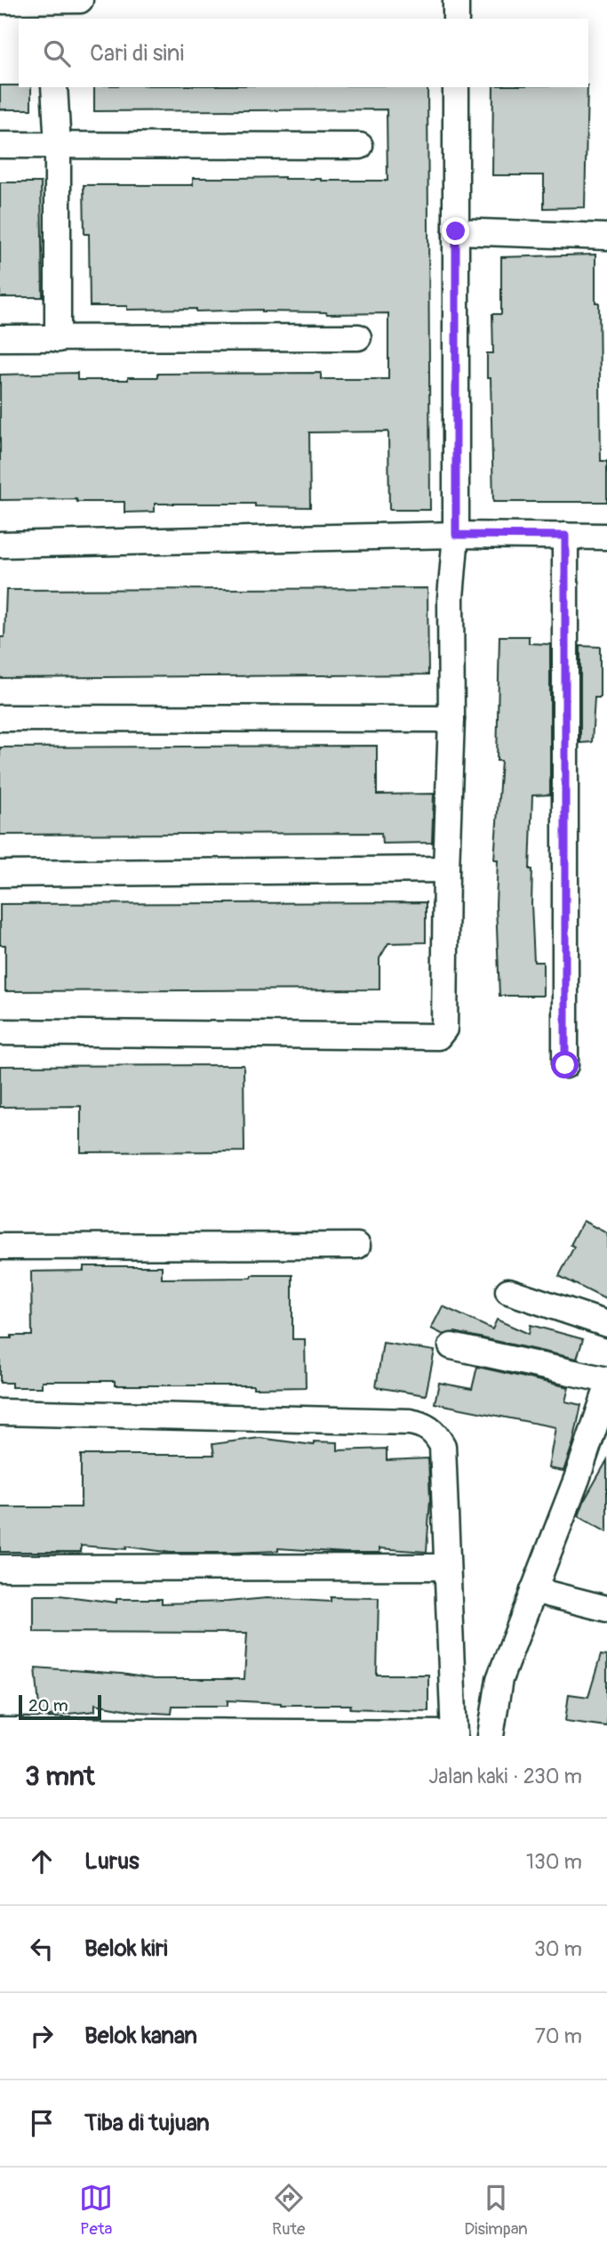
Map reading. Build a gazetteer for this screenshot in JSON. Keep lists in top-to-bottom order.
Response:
{
  "scale_bar": "20 m",
  "page": {
    "search": "Cari di sini",
    "scale": "20 m",
    "heading": ["3 mnt", "Jalan kaki · 230 m"],
    "list": [
      ["Lurus", "130 m"],
      ["Belok kiri", "30 m"],
      ["Belok kanan", "70 m"],
      "Tiba di tujuan"
    ],
    "nav": ["Peta", "Rute", "Disimpan"]
  }
}
